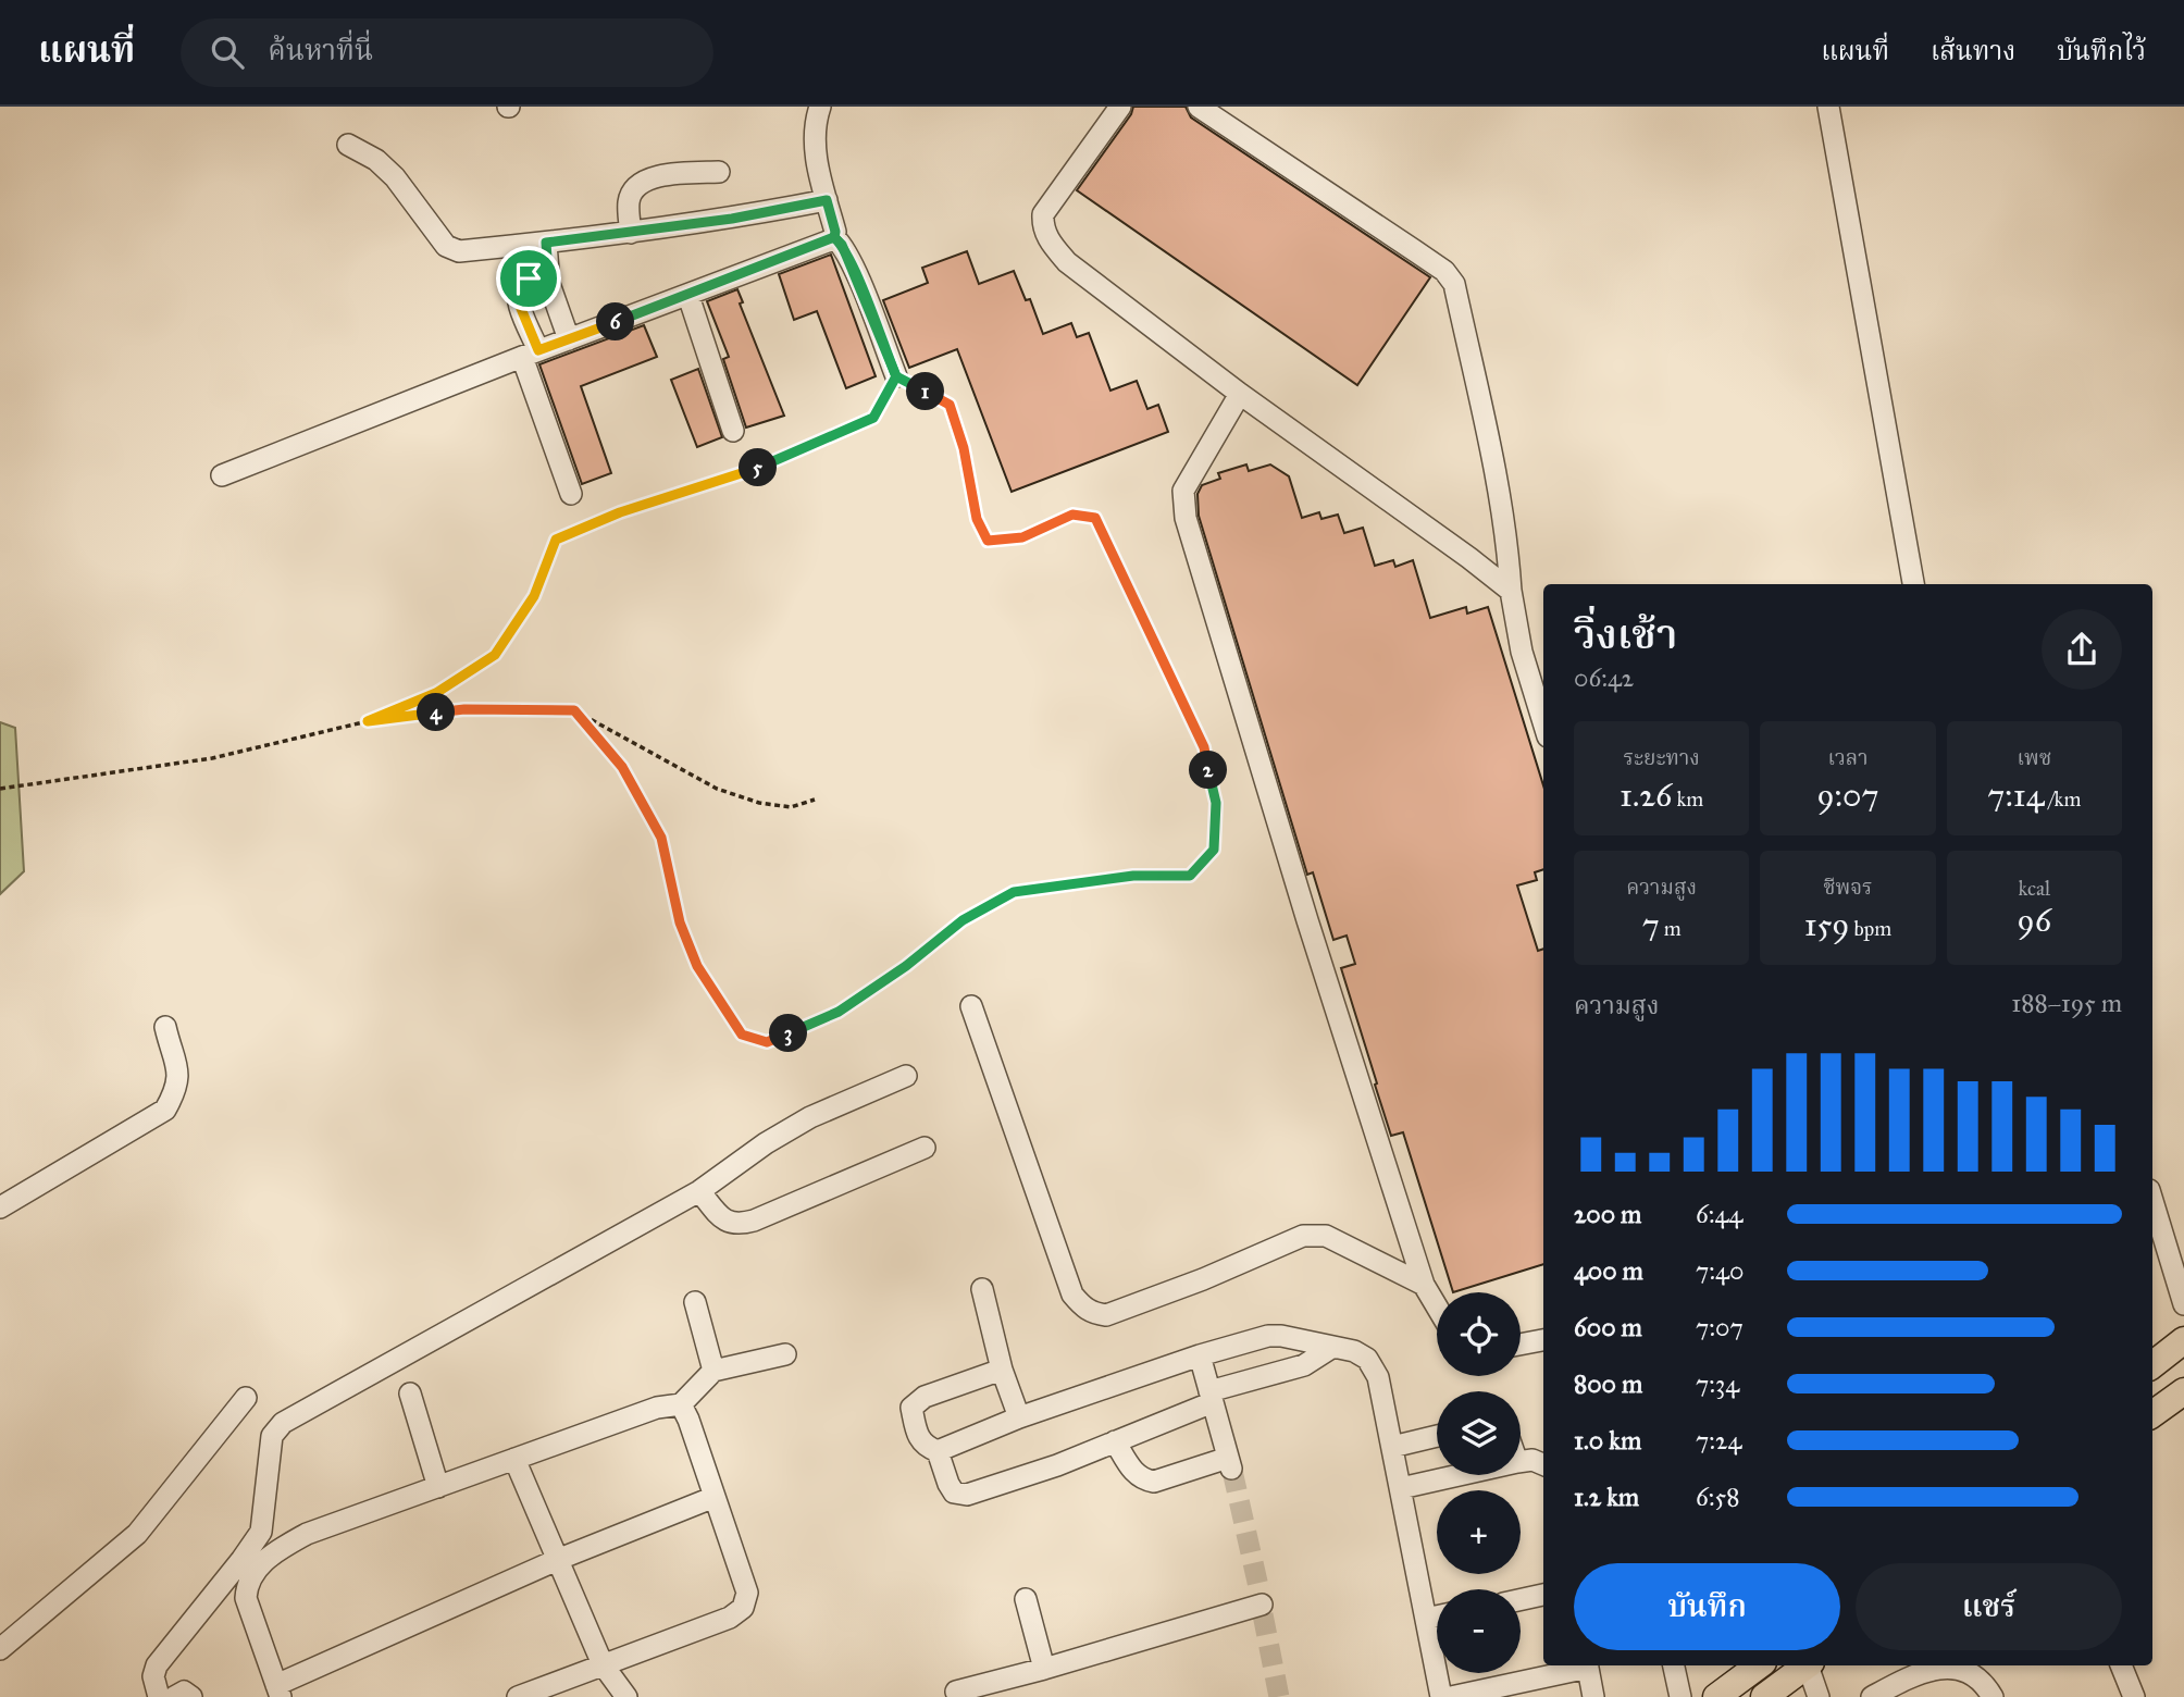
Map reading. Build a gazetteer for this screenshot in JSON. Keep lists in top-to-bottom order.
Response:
{
  "page": {
    "header": "แผนที่",
    "search": "ค้นหาที่นี่",
    "nav": ["แผนที่", "เส้นทาง", "บันทึกไว้"],
    "pins": [
      "6",
      "1",
      "5",
      "4",
      "2",
      "3"
    ],
    "heading": ["วิ่งเช้า", "06:42"],
    "stats": [
      ["ระยะทาง", "1.26 km"],
      ["เวลา", "9:07"],
      ["เพซ", "7:14 /km"],
      ["ความสูง", "7 m"],
      ["ชีพจร", "159 bpm"],
      ["kcal", "96"]
    ],
    "chart": ["ความสูง", "188–195 m"],
    "list": [
      {
        "name": "200 m",
        "note": "6:44"
      },
      {
        "name": "400 m",
        "note": "7:40"
      },
      {
        "name": "600 m",
        "note": "7:07"
      },
      {
        "name": "800 m",
        "note": "7:34"
      },
      {
        "name": "1.0 km",
        "note": "7:24"
      },
      {
        "name": "1.2 km",
        "note": "6:58"
      }
    ],
    "map_buttons": ["+", "−"],
    "buttons": ["บันทึก", "แชร์"]
  }
}
